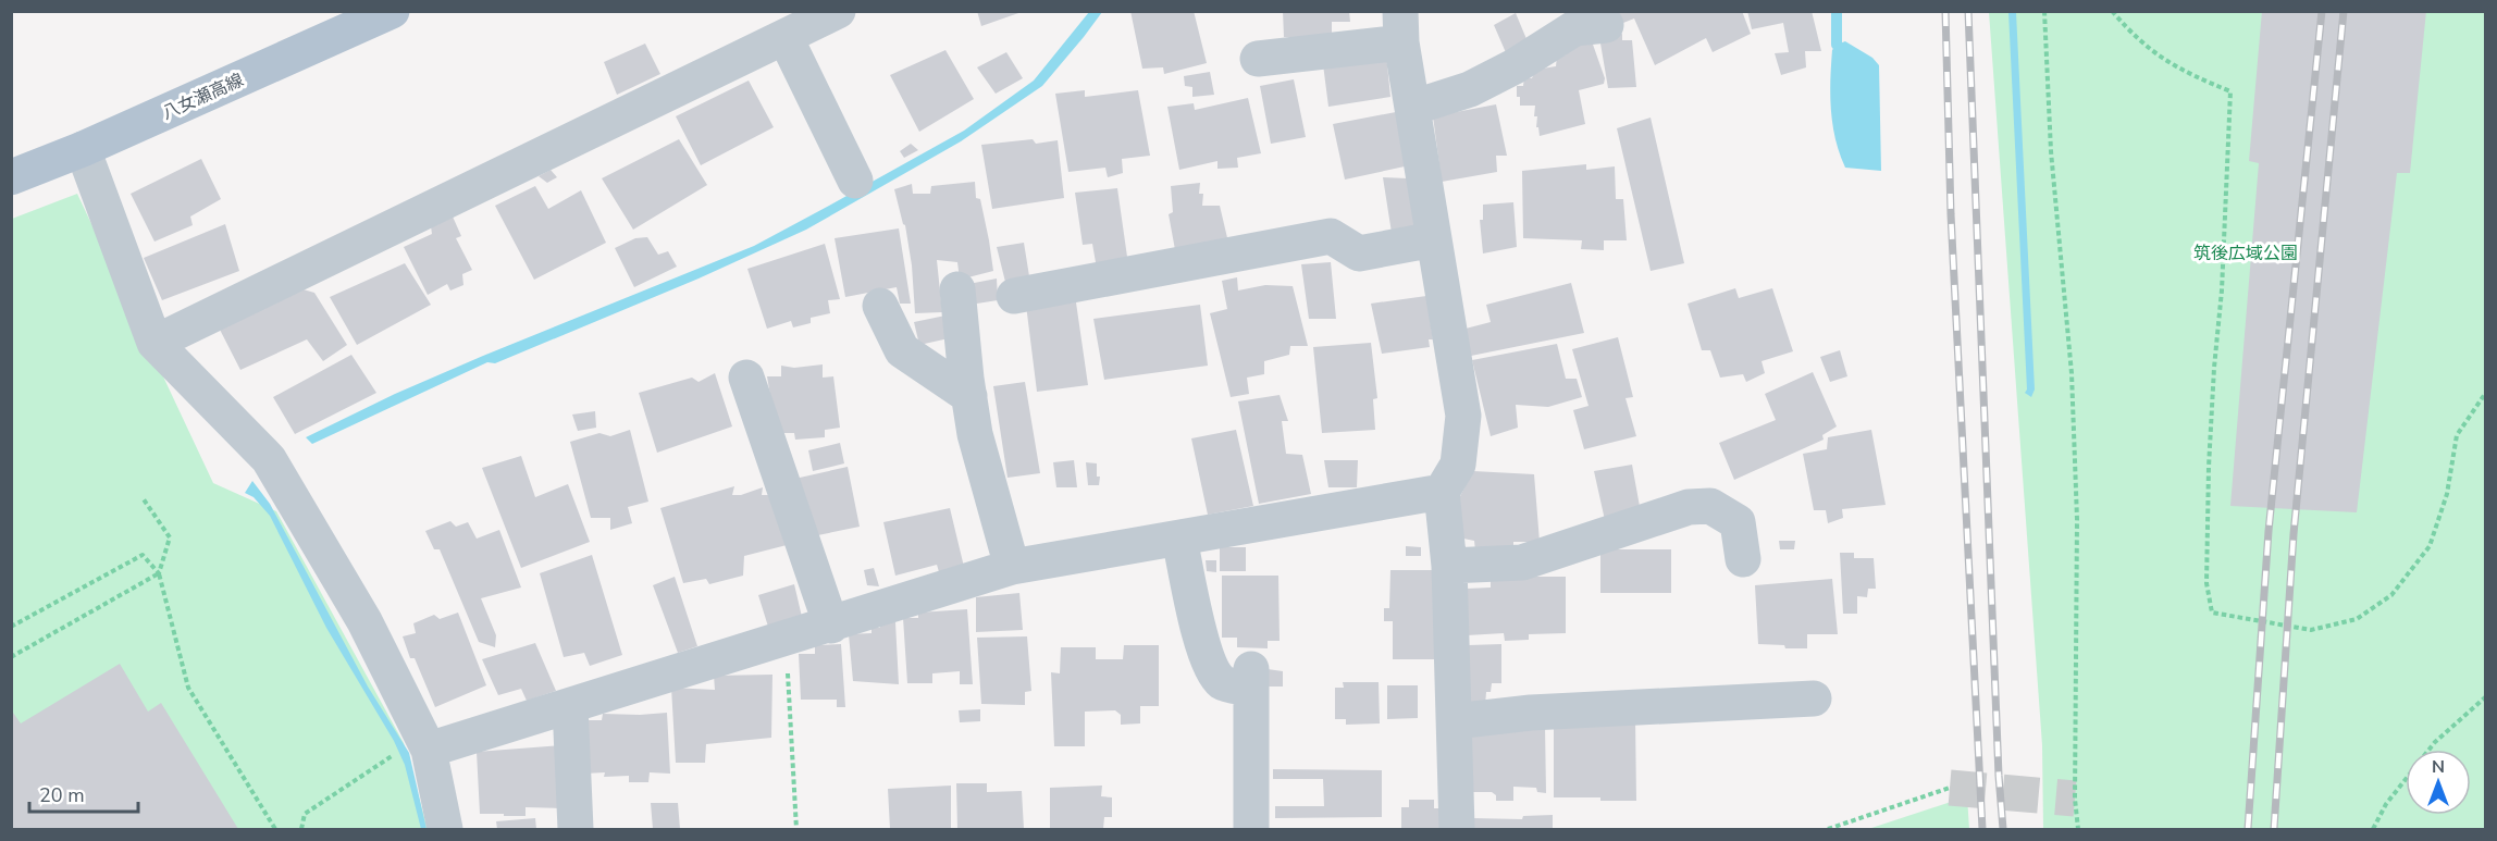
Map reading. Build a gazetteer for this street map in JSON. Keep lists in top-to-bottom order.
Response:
{
  "streets": {
    "main road": ["八女瀬高線"]
  },
  "parks": ["筑後広域公園"],
  "scale_bar": "20 m",
  "north": "top"
}
